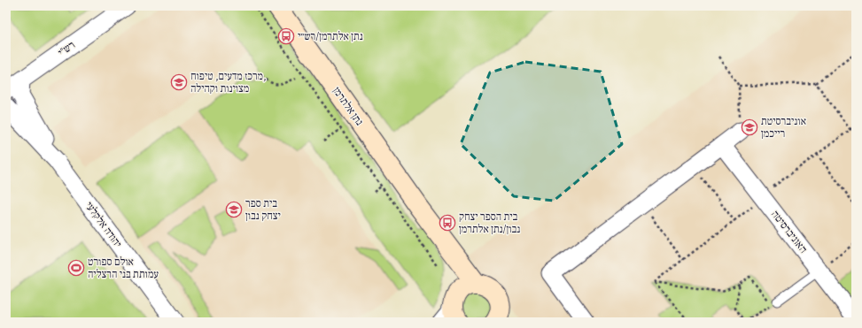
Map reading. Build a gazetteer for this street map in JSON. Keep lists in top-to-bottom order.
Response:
{
  "streets": {
    "street": [
      "רש\"י",
      "נתן אלתרמן",
      "יהודה אלקלעי",
      "האוניברסיטה"
    ]
  },
  "crossings": [
    ["רש\"י", "יהודה אלקלעי"]
  ],
  "places": {
    "bus stop": ["נתן אלתרמן/רש״י", "בית הספר יצחק נבון/נתן אלתרמן"],
    "school or university": ["מרכז מדעים, טיפוח, מצוינות וקהילה", "אוניברסיטת רייכמן", "בית ספר יצחק נבון"],
    "sports": ["אולם ספורט עמותת בני הרצליה"]
  }
}
